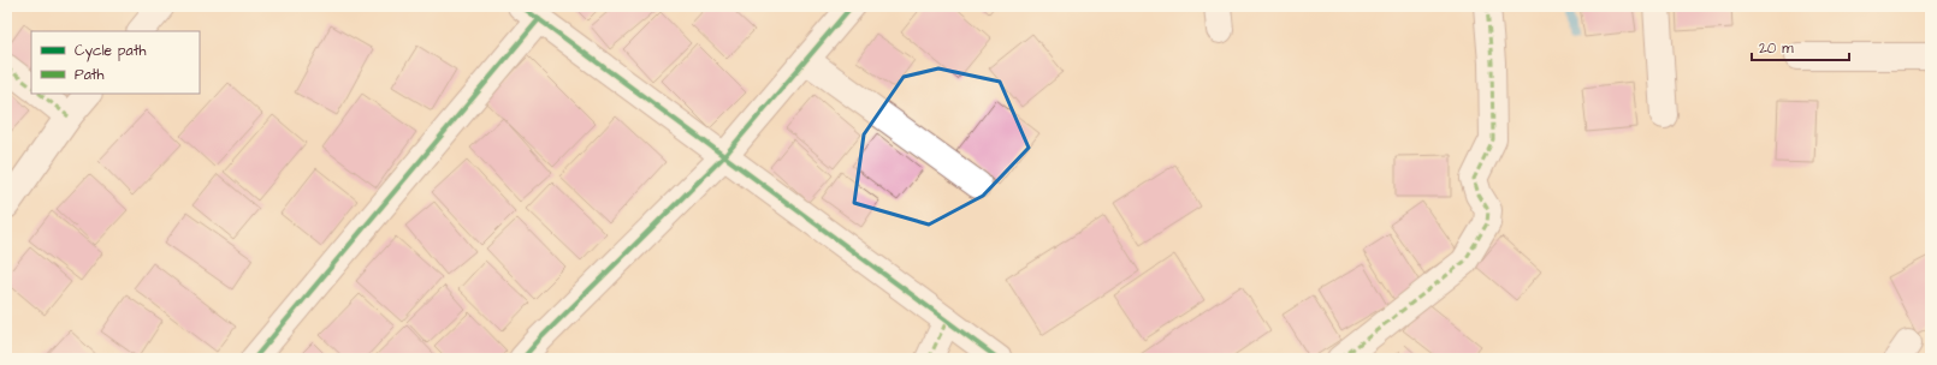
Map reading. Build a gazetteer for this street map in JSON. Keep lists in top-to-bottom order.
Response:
{
  "legend": ["Cycle path", "Path"],
  "scale_bar": "20 m"
}
